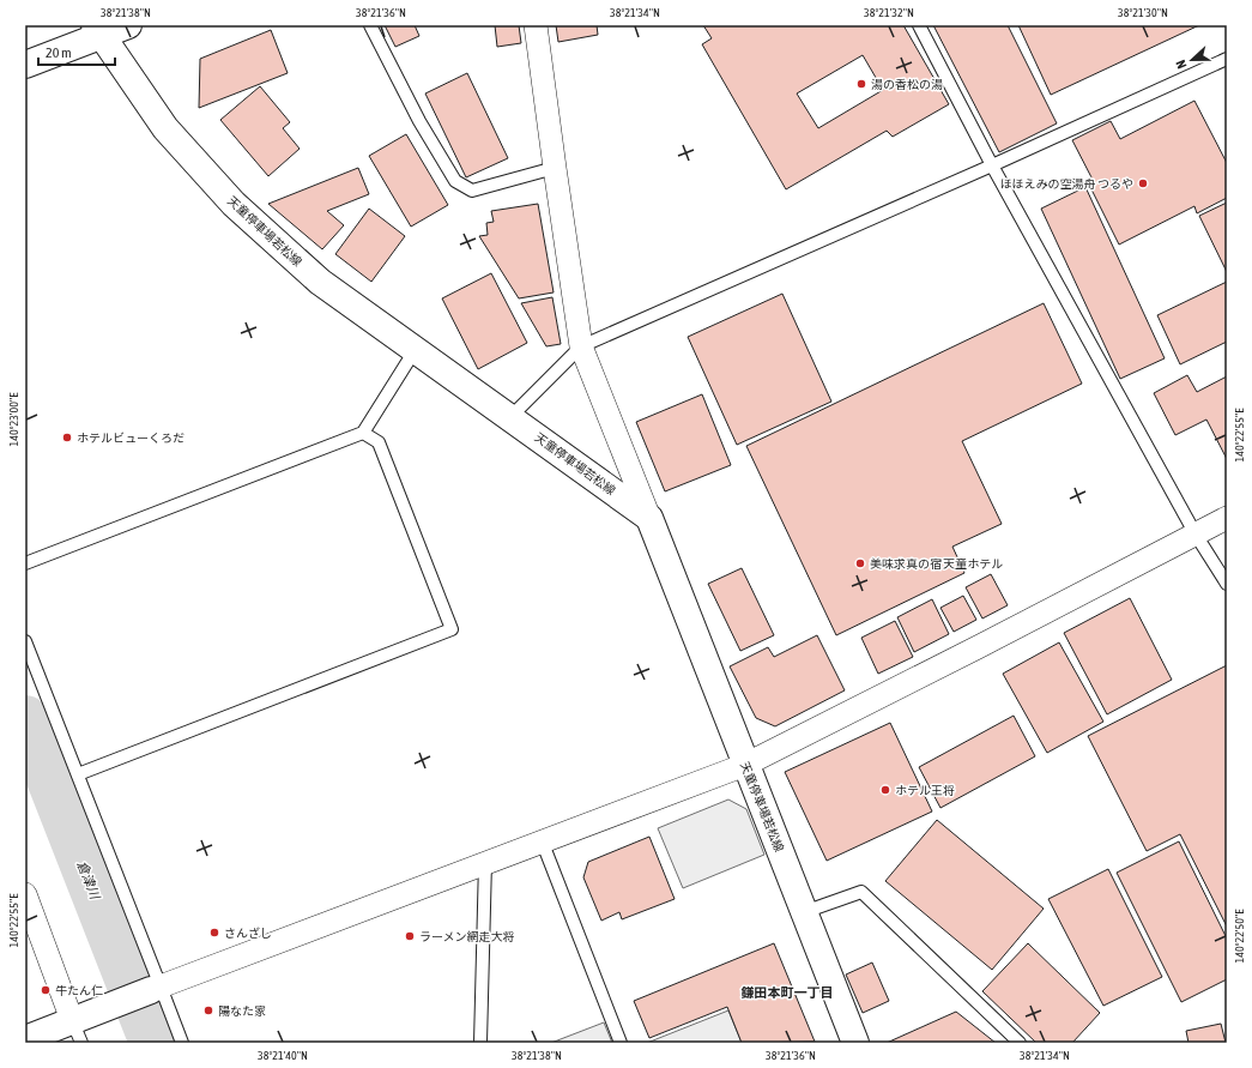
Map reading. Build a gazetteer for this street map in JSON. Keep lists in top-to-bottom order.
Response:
{
  "streets": {
    "main road": ["天童停車場若松線"]
  },
  "districts": ["鎌田本町一丁目"],
  "water": ["倉津川"],
  "places": [
    "湯の香松の湯",
    "ほほえみの空湯舟 つるや",
    "ホテルビューくろだ",
    "美味求真の宿 天童ホテル",
    "ホテル王将",
    "さんざし",
    "ラーメン網走大将",
    "牛たん仁",
    "陽なた家"
  ],
  "scale_bar": "20 m",
  "north": "left",
  "coordinates": [
    "38°21'38\"N",
    "38°21'36\"N",
    "38°21'34\"N",
    "38°21'32\"N",
    "38°21'30\"N",
    "140°23'00\"E",
    "140°22'55\"E",
    "140°22'50\"E",
    "38°21'40\"N"
  ]
}
